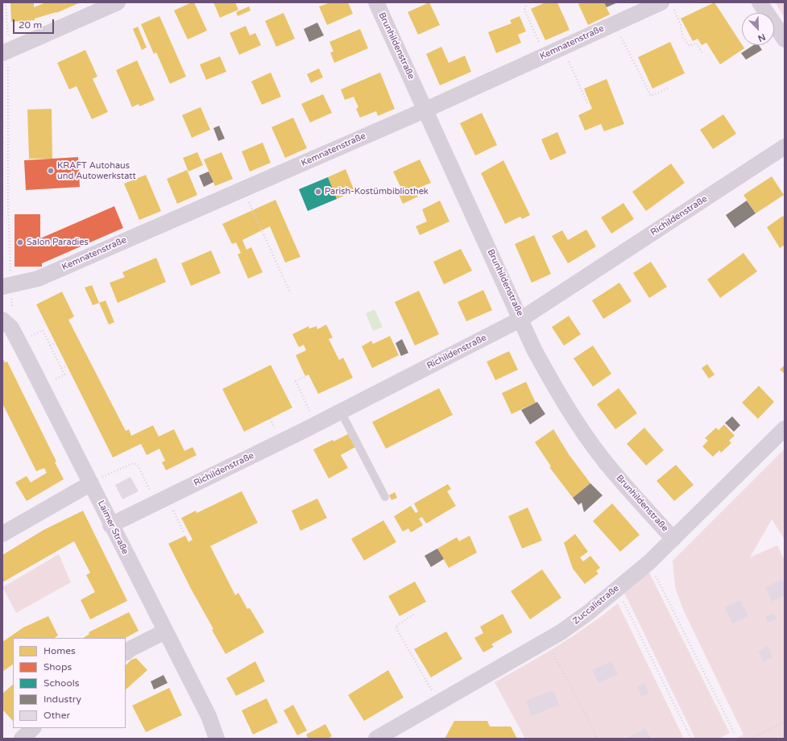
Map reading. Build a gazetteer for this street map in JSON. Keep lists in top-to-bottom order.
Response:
{
  "streets": {
    "street": [
      "Kemnatenstraße",
      "Brunhildenstraße",
      "Richildenstraße",
      "Laimer Straße",
      "Zuccalistraße"
    ]
  },
  "crossings": [
    ["Kemnatenstraße", "Brunhildenstraße"],
    ["Brunhildenstraße", "Richildenstraße"],
    ["Brunhildenstraße", "Zuccalistraße"],
    ["Richildenstraße", "Laimer Straße"]
  ],
  "places": ["KRAFT Autohaus und Autowerkstatt", "Parish-Kostümbibliothek", "Salon Paradies"],
  "legend": [
    "Homes",
    "Shops",
    "Schools",
    "Industry",
    "Other"
  ],
  "scale_bar": "20 m",
  "north": "bottom right"
}
